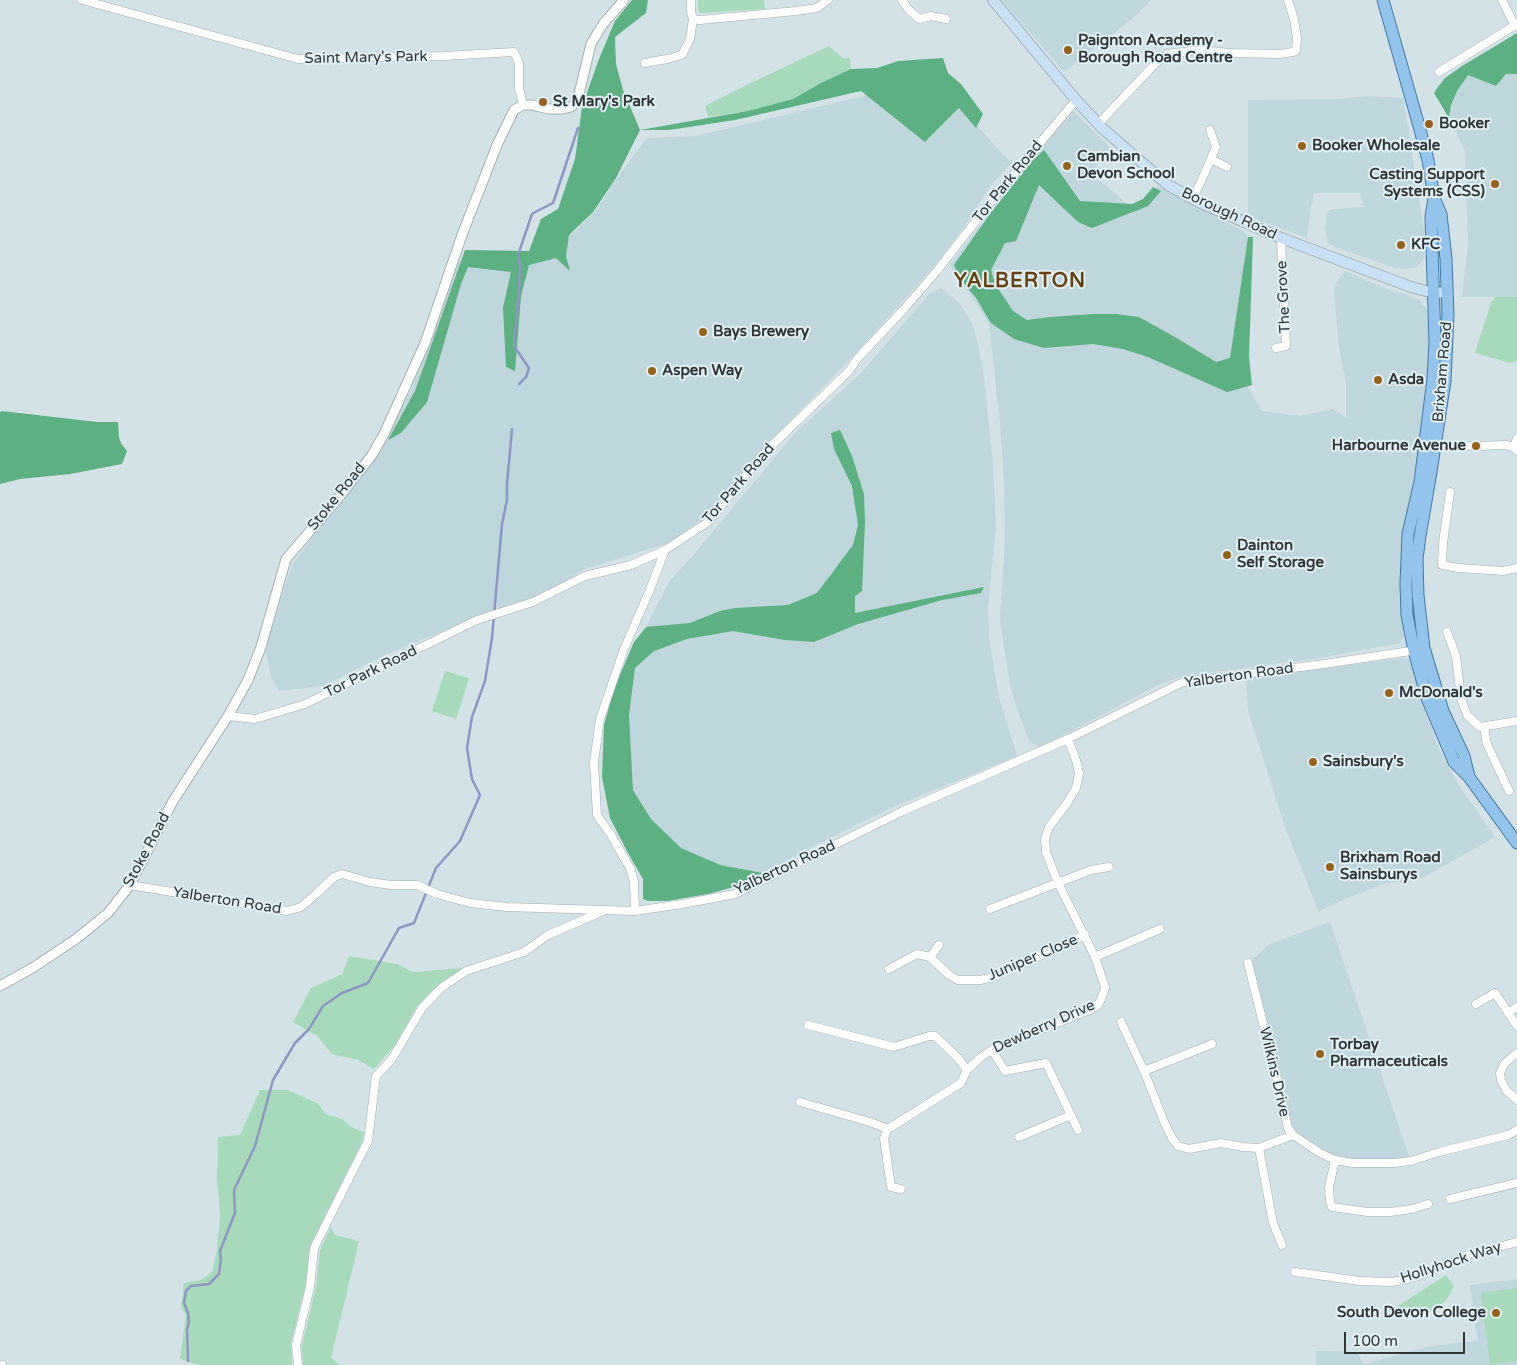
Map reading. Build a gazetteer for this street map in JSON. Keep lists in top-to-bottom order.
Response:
{
  "streets": {
    "main road": ["Borough Road", "Brixham Road"],
    "street": [
      "Saint Mary's Park",
      "Tor Park Road",
      "The Grove",
      "Stoke Road",
      "Yalberton Road",
      "Juniper Close",
      "Dewberry Drive",
      "Wilkins Drive",
      "Hollyhock Way"
    ]
  },
  "crossings": [
    ["Saint Mary's Park", "Stoke Road"],
    ["Tor Park Road", "Borough Road"],
    ["Tor Park Road", "Stoke Road"],
    ["Borough Road", "The Grove"],
    ["Borough Road", "Brixham Road"],
    ["Brixham Road", "Yalberton Road"],
    ["Stoke Road", "Yalberton Road"],
    ["Yalberton Road", "Dewberry Drive"],
    ["Juniper Close", "Dewberry Drive"]
  ],
  "districts": ["YALBERTON"],
  "places": [
    "Paignton Academy - Borough Road Centre",
    "St Mary's Park",
    "Booker",
    "Booker Wholesale",
    "Cambian Devon School",
    "Casting Support Systems (CSS)",
    "KFC",
    "Bays Brewery",
    "Aspen Way",
    "Asda",
    "Harbourne Avenue",
    "Dainton Self Storage",
    "McDonald's",
    "Sainsbury's",
    "Brixham Road Sainsburys",
    "Torbay Pharmaceuticals",
    "South Devon College"
  ],
  "scale_bar": "100 m"
}
